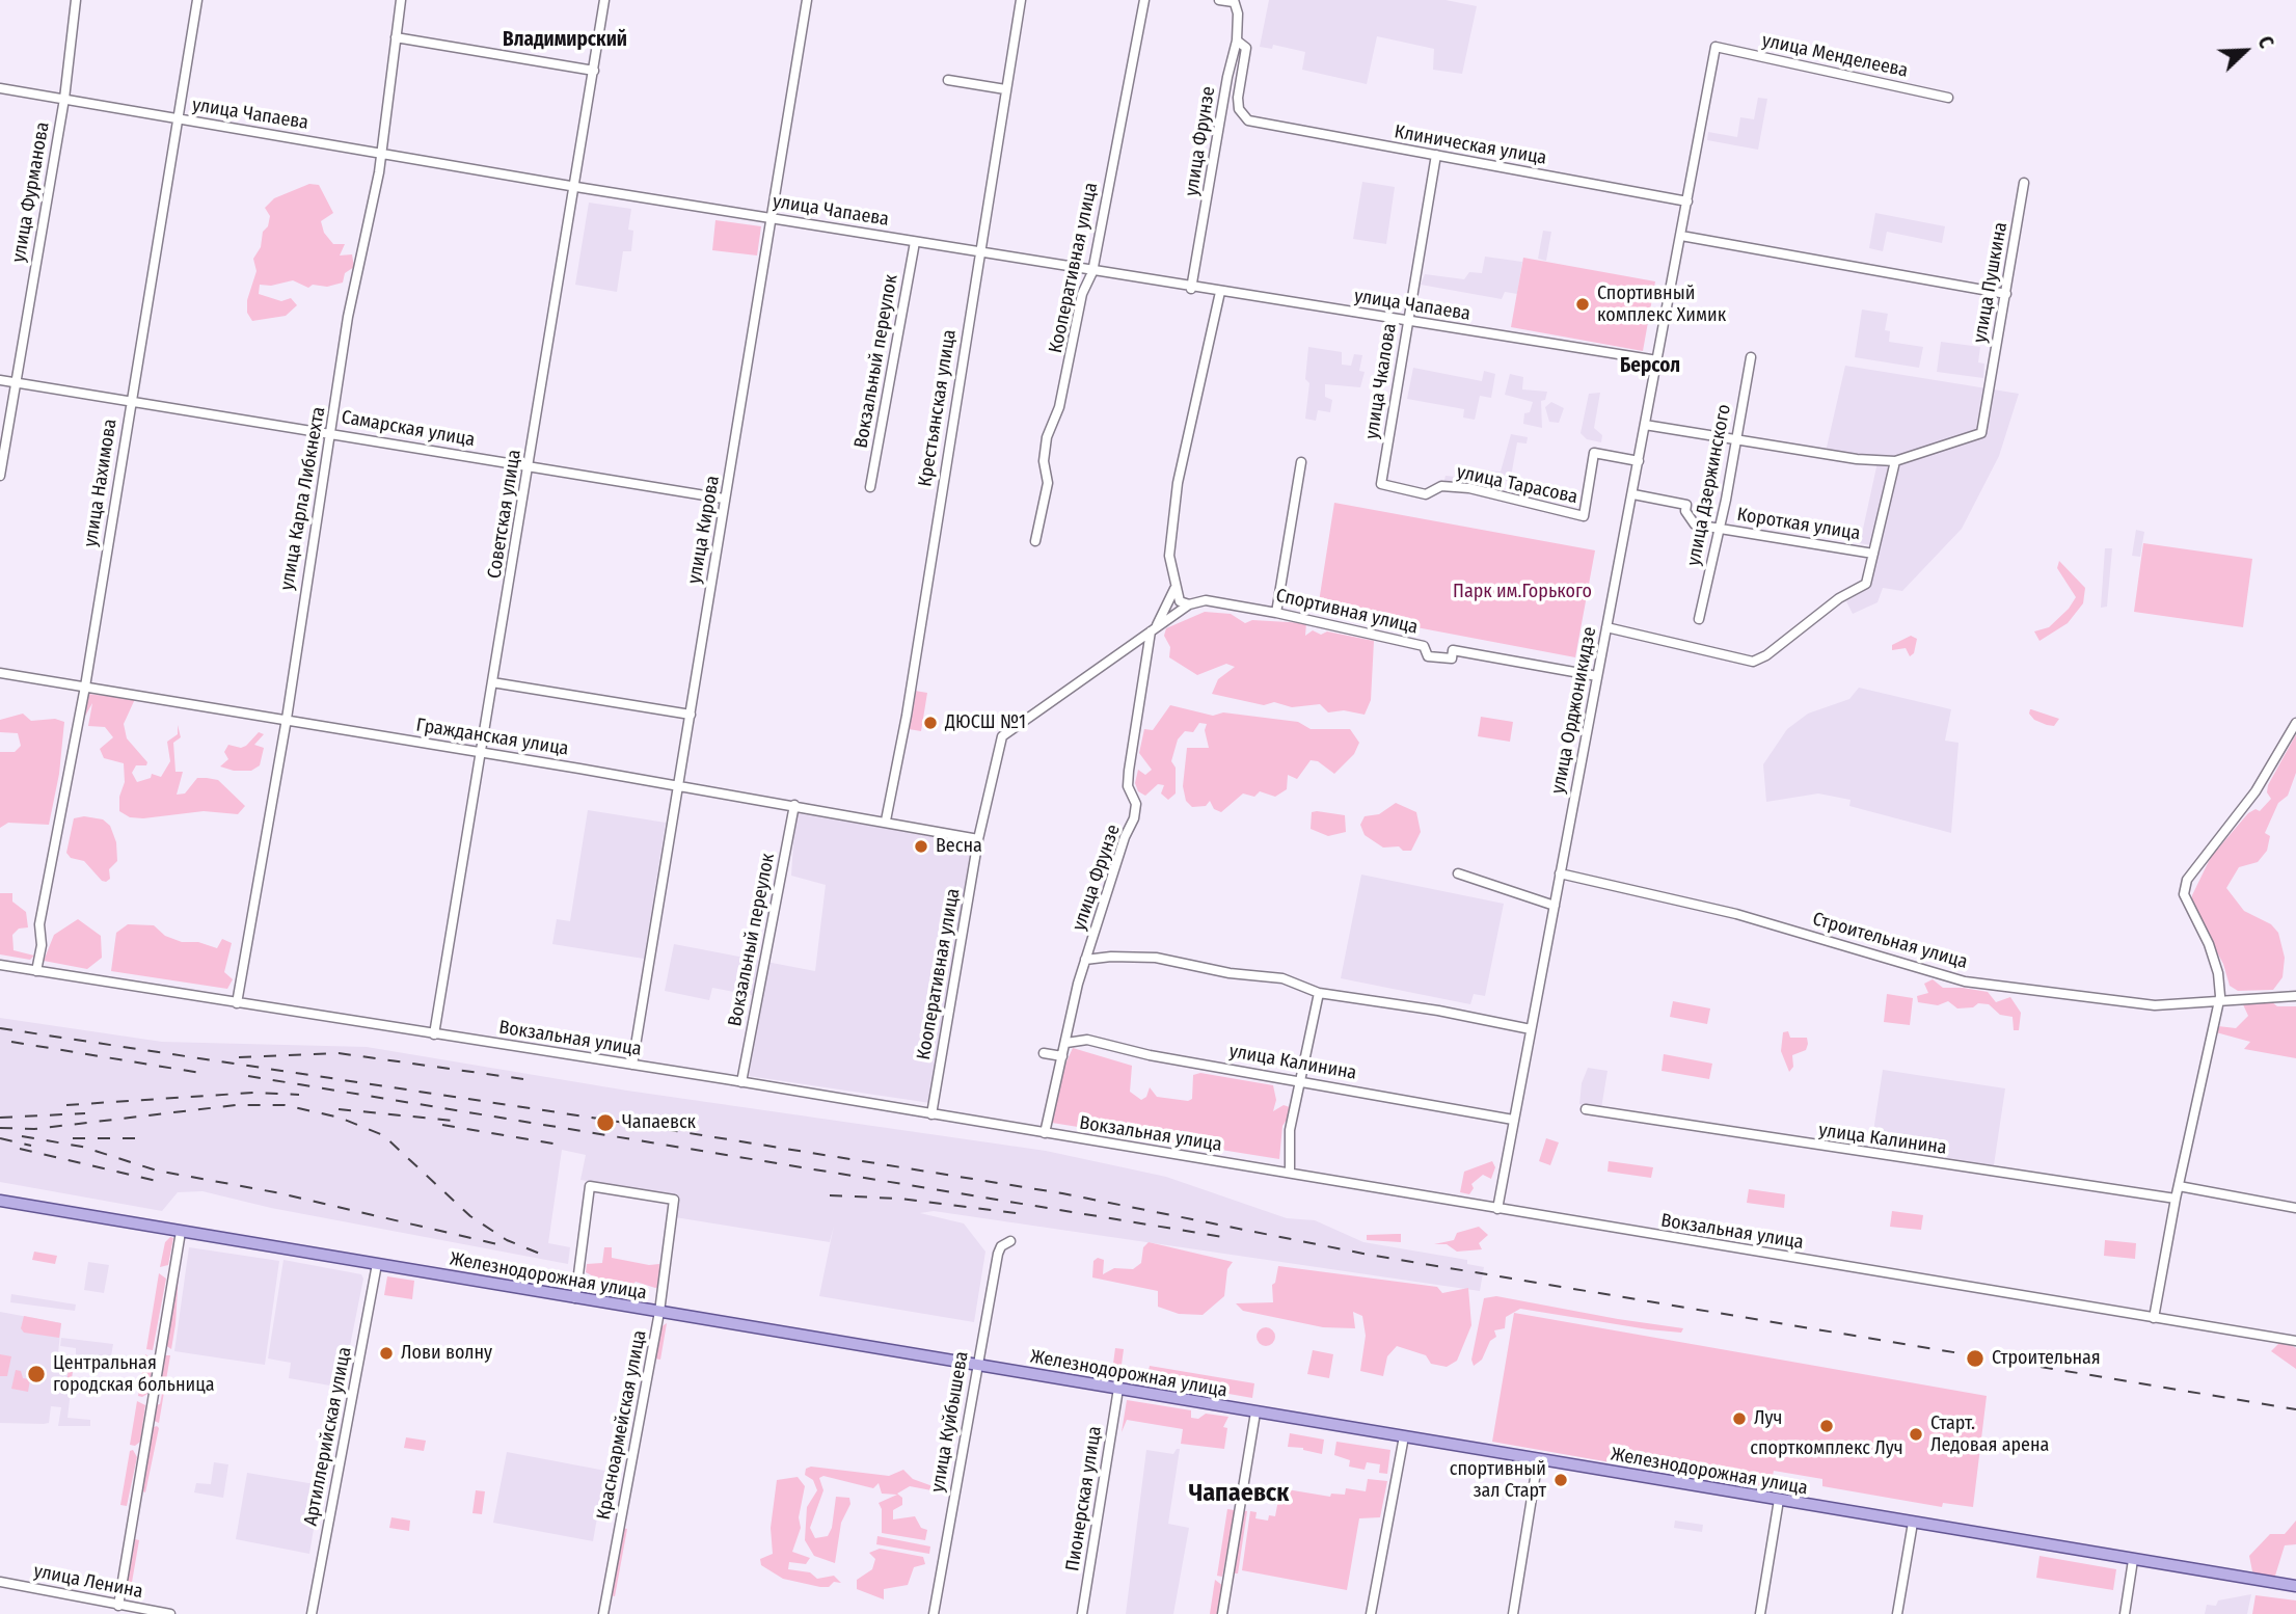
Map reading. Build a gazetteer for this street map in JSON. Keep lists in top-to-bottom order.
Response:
{
  "streets": {
    "main road": ["Железнодорожная улица"],
    "street": [
      "улица Менделеева",
      "улица Чапаева",
      "улица Фрунзе",
      "Клиническая улица",
      "улица Фурманова",
      "Кооперативная улица",
      "улица Пушкина",
      "Вокзальный переулок",
      "улица Чкалова",
      "Крестьянская улица",
      "Самарская улица",
      "улица Нахимова",
      "улица Тарасова",
      "улица Дзержинского",
      "улица Карла Либкнехта",
      "Советская улица",
      "Короткая улица",
      "улица Кирова",
      "Спортивная улица",
      "улица Орджоникидзе",
      "Гражданская улица",
      "Строительная улица",
      "Вокзальная улица",
      "улица Калинина",
      "улица Куйбышева",
      "Красноармейская улица",
      "Артиллерийская улица",
      "Пионерская улица",
      "улица Ленина"
    ]
  },
  "crossings": [
    ["улица Менделеева", "улица Орджоникидзе"],
    ["улица Чапаева", "улица Фрунзе"],
    ["улица Чапаева", "улица Фурманова"],
    ["улица Чапаева", "Кооперативная улица"],
    ["улица Чапаева", "Вокзальный переулок"],
    ["улица Чапаева", "улица Чкалова"],
    ["улица Чапаева", "Крестьянская улица"],
    ["улица Чапаева", "улица Нахимова"],
    ["улица Чапаева", "улица Карла Либкнехта"],
    ["улица Чапаева", "Советская улица"],
    ["улица Чапаева", "улица Кирова"],
    ["улица Чапаева", "улица Орджоникидзе"],
    ["улица Фрунзе", "Клиническая улица"],
    ["улица Фрунзе", "Кооперативная улица"],
    ["улица Фрунзе", "Вокзальная улица"],
    ["улица Фрунзе", "улица Калинина"],
    ["Клиническая улица", "улица Чкалова"],
    ["Клиническая улица", "улица Орджоникидзе"],
    ["улица Фурманова", "Самарская улица"],
    ["Кооперативная улица", "Спортивная улица"],
    ["Кооперативная улица", "Гражданская улица"],
    ["Кооперативная улица", "Вокзальная улица"],
    ["Вокзальный переулок", "Гражданская улица"],
    ["Вокзальный переулок", "Вокзальная улица"],
    ["улица Чкалова", "улица Тарасова"],
    ["Крестьянская улица", "Гражданская улица"],
    ["Самарская улица", "улица Нахимова"],
    ["Самарская улица", "улица Карла Либкнехта"],
    ["Самарская улица", "Советская улица"],
    ["Самарская улица", "улица Кирова"],
    ["улица Нахимова", "Гражданская улица"],
    ["улица Нахимова", "Вокзальная улица"],
    ["улица Тарасова", "улица Орджоникидзе"],
    ["улица Дзержинского", "Короткая улица"],
    ["улица Карла Либкнехта", "Гражданская улица"],
    ["улица Карла Либкнехта", "Вокзальная улица"],
    ["Советская улица", "Гражданская улица"],
    ["Советская улица", "Вокзальная улица"],
    ["Короткая улица", "улица Орджоникидзе"],
    ["улица Кирова", "Гражданская улица"],
    ["улица Кирова", "Вокзальная улица"],
    ["Спортивная улица", "улица Орджоникидзе"],
    ["улица Орджоникидзе", "Строительная улица"],
    ["улица Орджоникидзе", "Вокзальная улица"],
    ["улица Орджоникидзе", "улица Калинина"],
    ["Железнодорожная улица", "улица Куйбышева"],
    ["Железнодорожная улица", "Красноармейская улица"],
    ["Железнодорожная улица", "Артиллерийская улица"],
    ["Железнодорожная улица", "Пионерская улица"]
  ],
  "districts": ["Владимирский", "Берсол", "Чапаевск"],
  "parks": ["Парк им.Горького"],
  "places": [
    "Спортивный комплекс Химик",
    "ДЮСШ №1",
    "Весна",
    "Чапаевск",
    "Лови волну",
    "Строительная",
    "Центральная городская больница",
    "Луч",
    "спорткомплекс Луч",
    "Старт. Ледовая арена",
    "спортивный зал Старт"
  ],
  "north": "top right"
}
